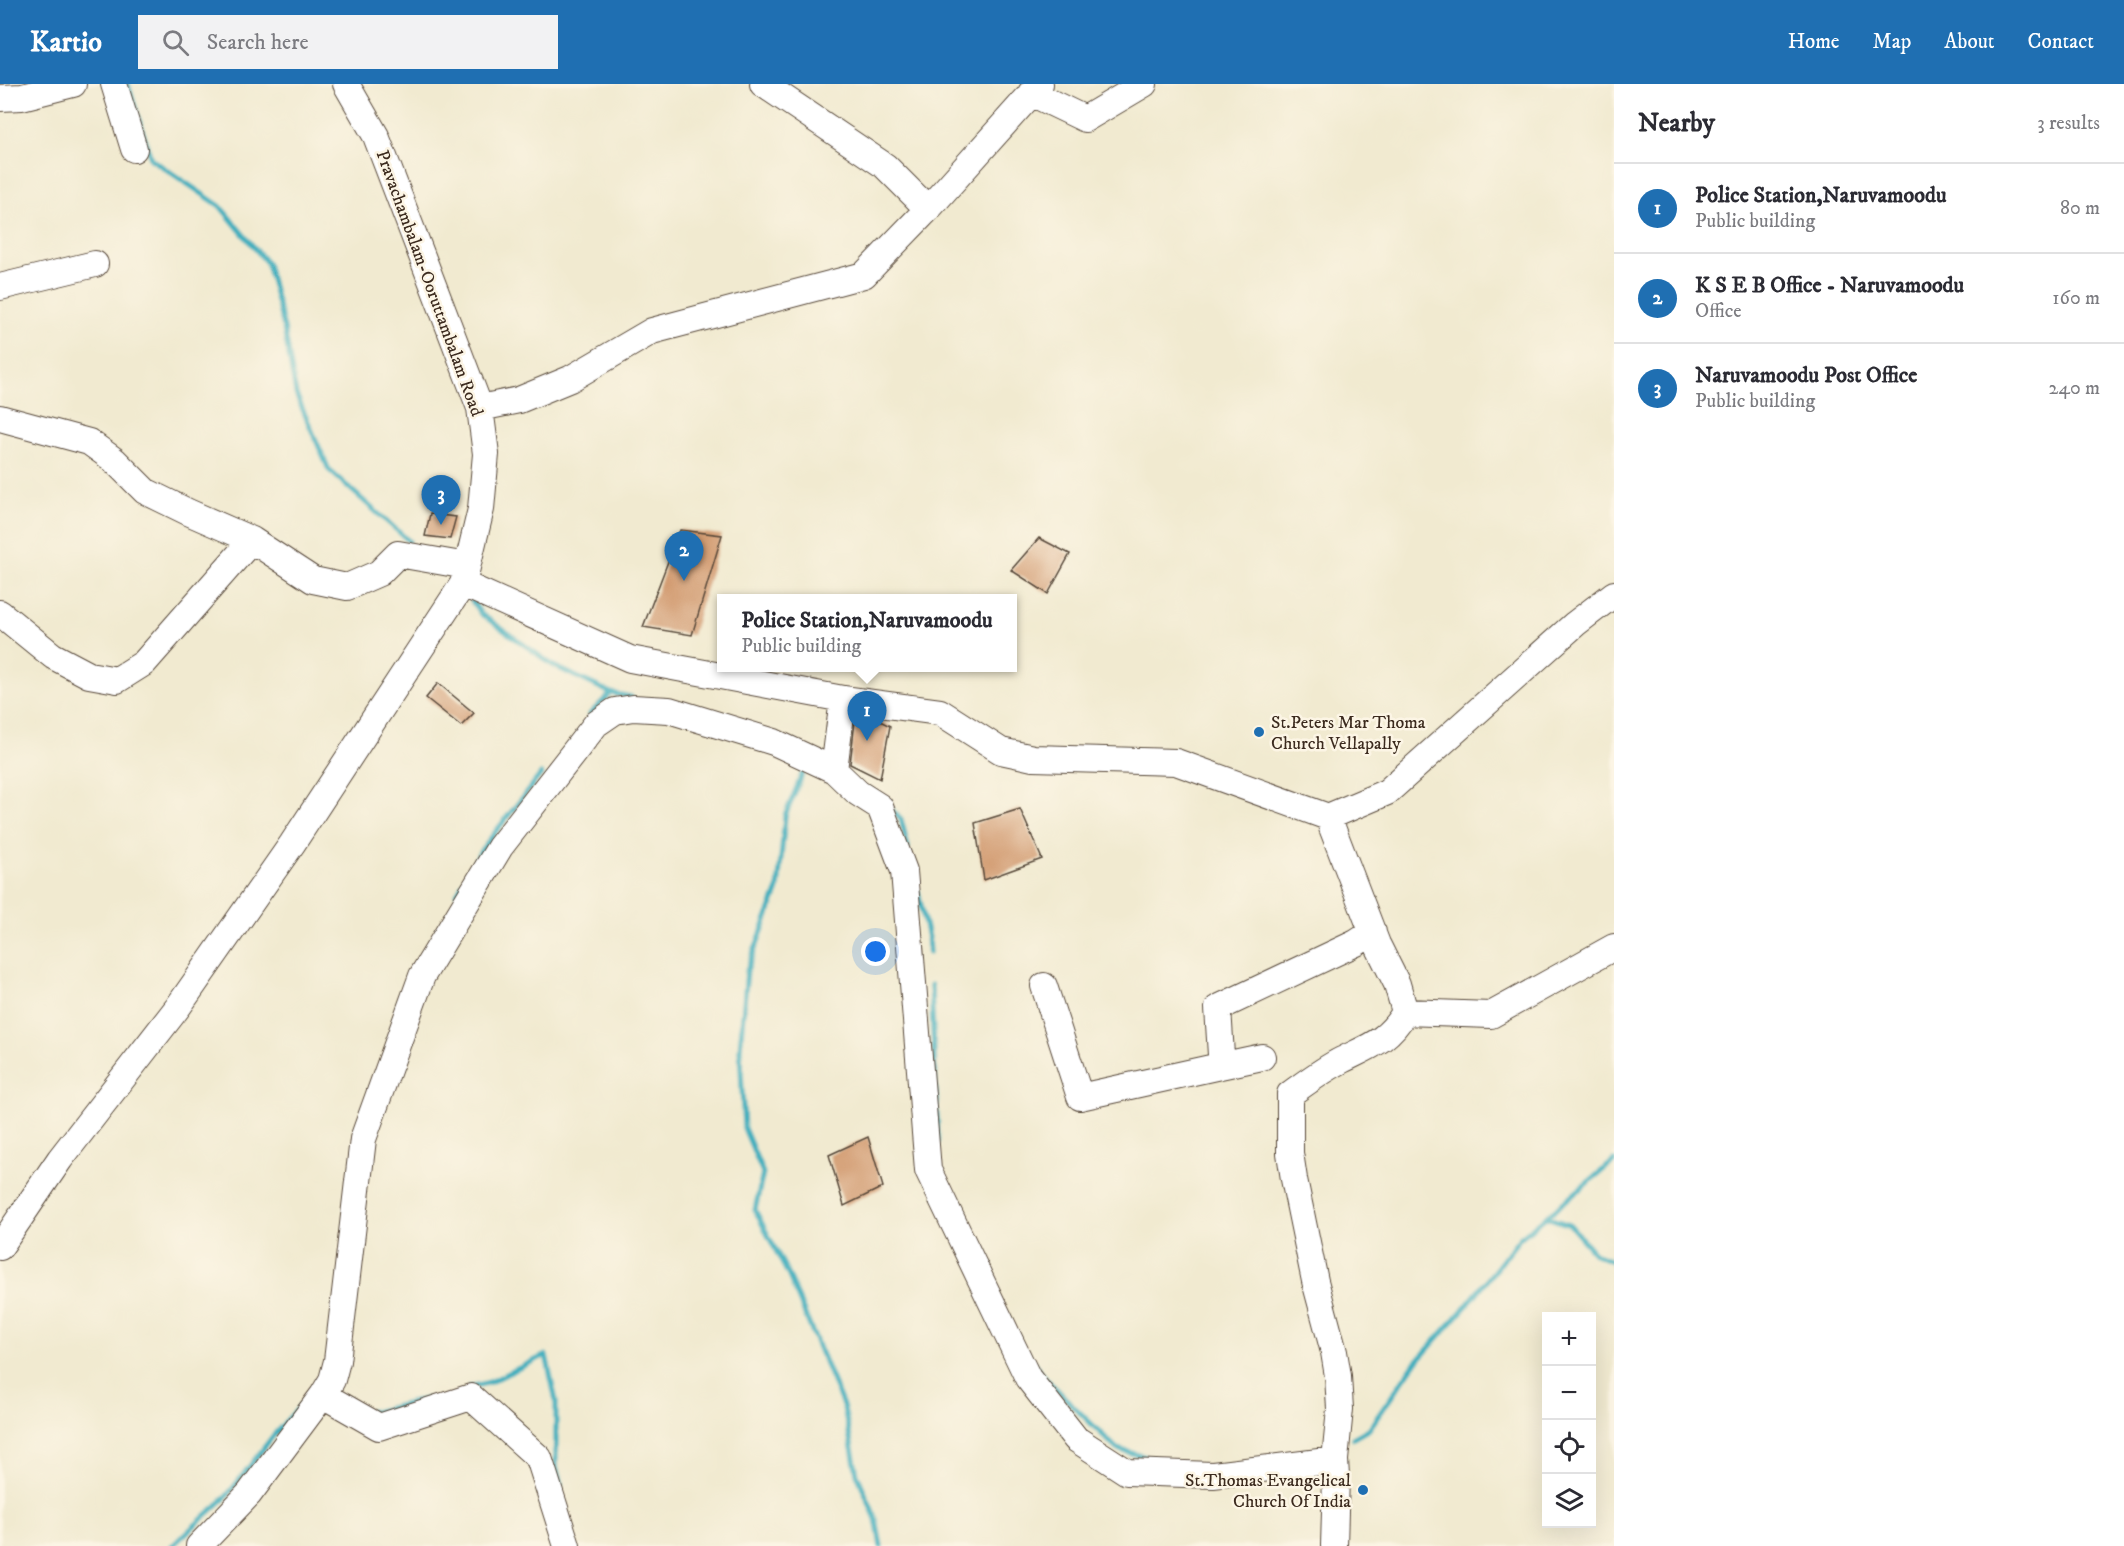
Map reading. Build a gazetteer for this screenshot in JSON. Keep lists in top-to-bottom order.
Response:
{
  "streets": {
    "street": ["Pravachambalam-Ooruttambalam Road"]
  },
  "places": ["St.Peters Mar Thoma Church Vellapally", "St.Thomas Evangelical Church Of India"],
  "page": {
    "header": "Kartio",
    "search": "Search here",
    "nav": [
      "Home",
      "Map",
      "About",
      "Contact"
    ],
    "heading": ["Nearby", "3 results"],
    "list": [
      {
        "mark": "1",
        "name": "Police Station,Naruvamoodu",
        "note": "Public building",
        "value": "80 m"
      },
      {
        "mark": "2",
        "name": "K S E B Office - Naruvamoodu",
        "note": "Office",
        "value": "160 m"
      },
      {
        "mark": "3",
        "name": "Naruvamoodu Post Office",
        "note": "Public building",
        "value": "240 m"
      }
    ],
    "pins": ["3", "2", "1"],
    "popup": ["Police Station,Naruvamoodu", "Public building"],
    "map_buttons": ["+", "−"]
  }
}
